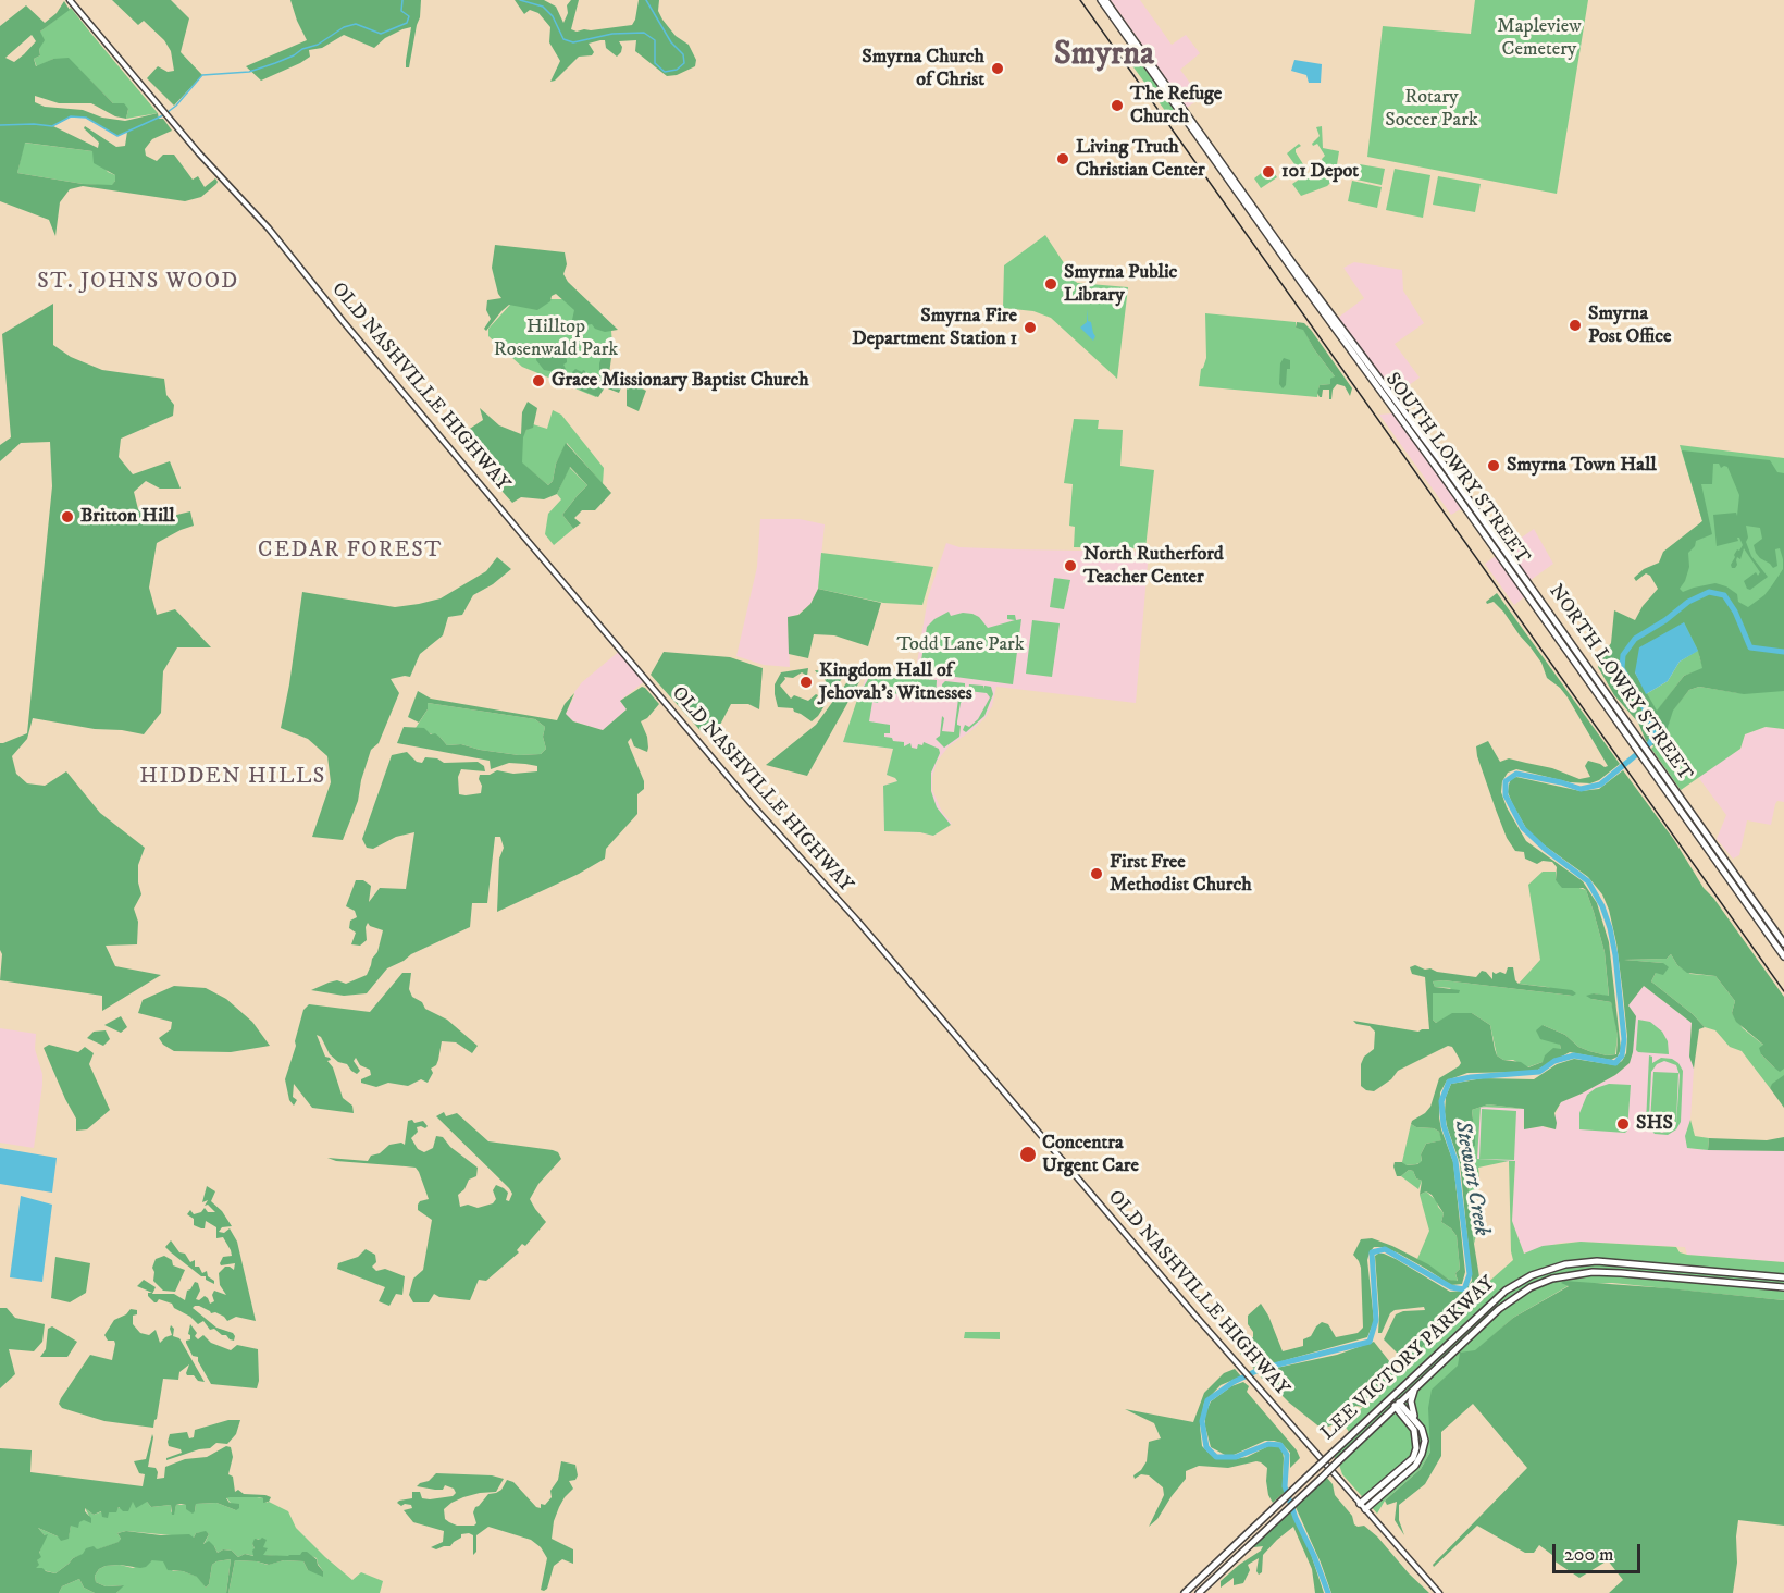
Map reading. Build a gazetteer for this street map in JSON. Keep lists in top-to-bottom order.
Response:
{
  "streets": {
    "main road": [
      "OLD NASHVILLE HIGHWAY",
      "SOUTH LOWRY STREET",
      "NORTH LOWRY STREET",
      "LEE VICTORY PARKWAY"
    ]
  },
  "crossings": [
    ["SOUTH LOWRY STREET", "NORTH LOWRY STREET"]
  ],
  "districts": [
    "Smyrna",
    "ST. JOHNS WOOD",
    "CEDAR FOREST",
    "HIDDEN HILLS"
  ],
  "water": ["Stewart Creek"],
  "parks": [
    "Mapleview Cemetery",
    "Rotary Soccer Park",
    "Hilltop Rosenwald Park",
    "Todd Lane Park"
  ],
  "places": [
    "Smyrna Church of Christ",
    "The Refuge Church",
    "Living Truth Christian Center",
    "101 Depot",
    "Smyrna Public Library",
    "Smyrna Post Office",
    "Smyrna Fire Department Station 1",
    "Grace Missionary Baptist Church",
    "Smyrna Town Hall",
    "Britton Hill",
    "North Rutherford Teacher Center",
    "Kingdom Hall of Jehovah's Witnesses",
    "First Free Methodist Church",
    "SHS",
    "Concentra Urgent Care"
  ],
  "scale_bar": "200 m"
}
